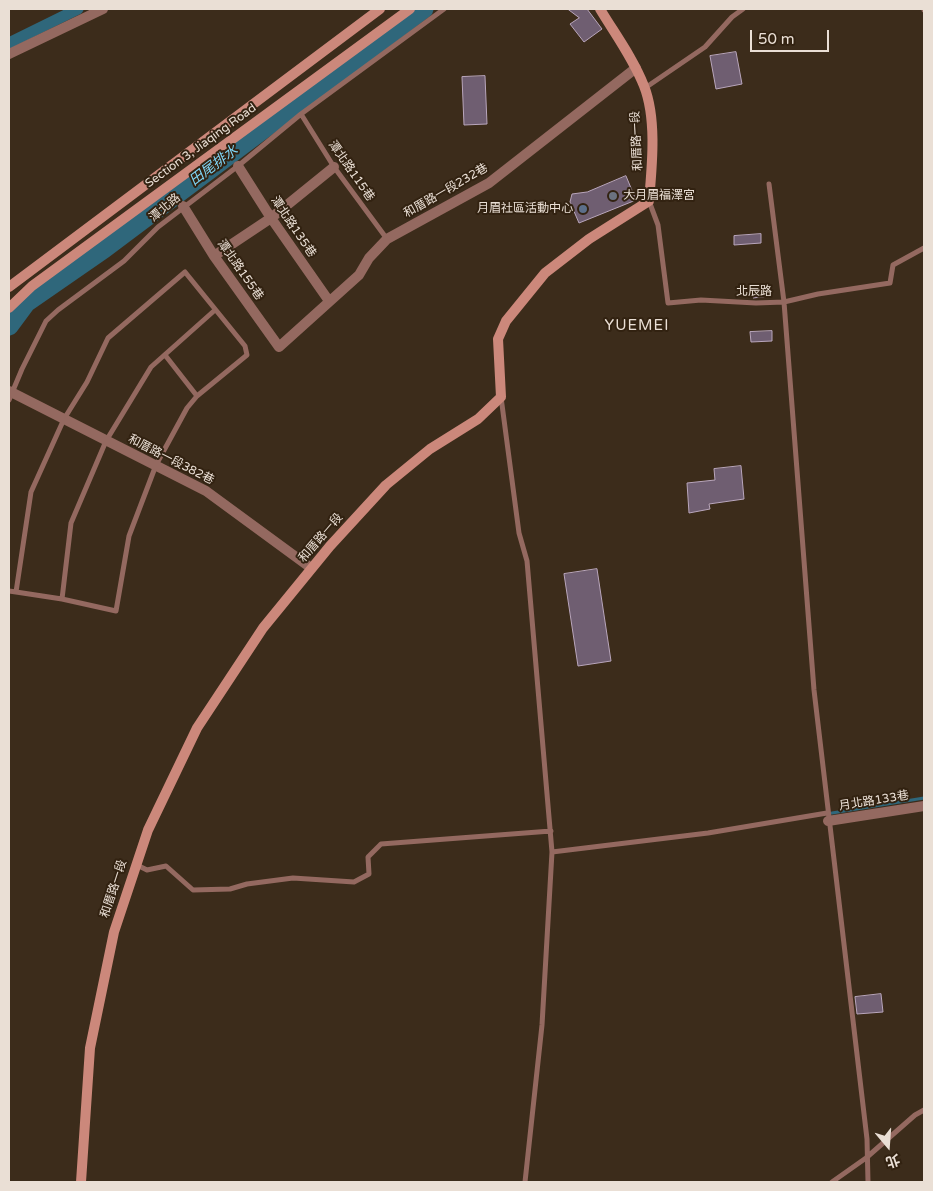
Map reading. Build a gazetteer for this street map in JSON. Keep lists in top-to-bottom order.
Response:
{
  "streets": {
    "street": [
      "和厝路一段",
      "Section 3, Jiaqing Road",
      "和厝路一段232巷",
      "潭北路135巷",
      "潭北路155巷",
      "和厝路一段382巷",
      "月北路133巷"
    ],
    "lane": ["潭北路115巷", "潭北路", "北辰路"]
  },
  "crossings": [
    ["和厝路一段", "和厝路一段232巷"],
    ["和厝路一段", "北辰路"],
    ["和厝路一段", "和厝路一段382巷"],
    ["潭北路115巷", "和厝路一段232巷"],
    ["潭北路115巷", "潭北路"],
    ["和厝路一段232巷", "潭北路135巷"],
    ["和厝路一段232巷", "潭北路155巷"],
    ["潭北路", "潭北路135巷"],
    ["潭北路", "潭北路155巷"],
    ["潭北路", "和厝路一段382巷"]
  ],
  "districts": ["YUEMEI"],
  "water": ["田尾排水"],
  "places": ["大月眉福澤宮", "月眉社區活動中心"],
  "scale_bar": "50 m",
  "north": "bottom"
}
